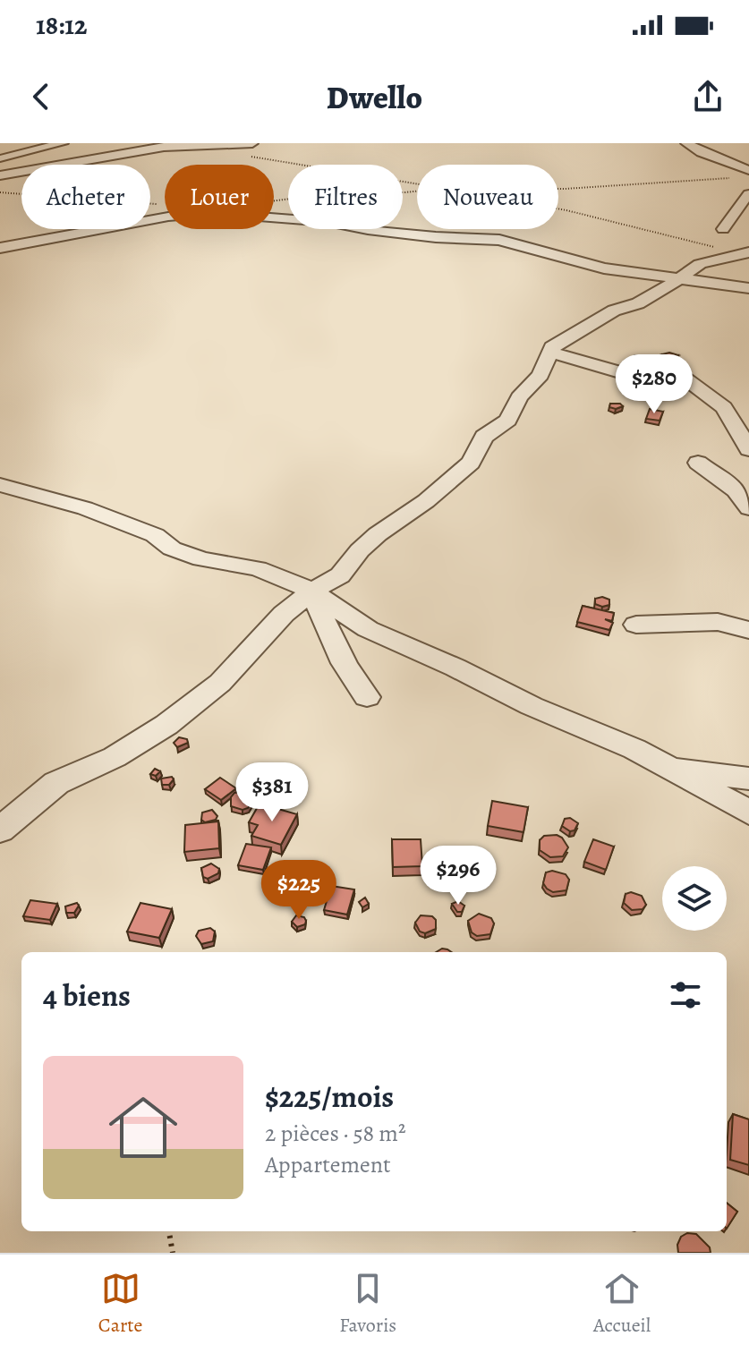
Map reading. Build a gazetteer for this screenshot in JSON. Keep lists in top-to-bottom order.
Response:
{
  "page": {
    "status": "18:12",
    "header": "Dwello",
    "chip": [
      "Acheter",
      "Louer",
      "Filtres",
      "Nouveau"
    ],
    "price": [
      "$280",
      "$381",
      "$296",
      "$225"
    ],
    "heading": "4 biens",
    "list": [
      {
        "name": "$225/mois",
        "note": "2 pièces · 58 m² · Appartement"
      }
    ],
    "tabs": ["Carte", "Favoris", "Accueil"]
  }
}
